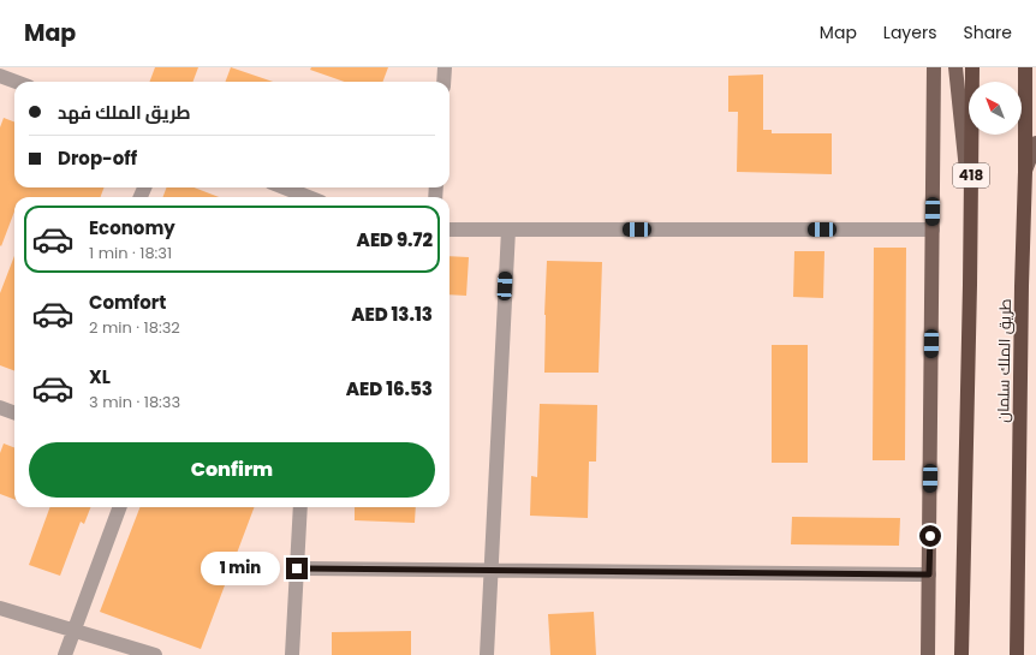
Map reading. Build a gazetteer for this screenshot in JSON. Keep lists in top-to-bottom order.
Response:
{
  "streets": {
    "highway": ["418", "طريق الملك سلمان"]
  },
  "north": "top left",
  "page": {
    "header": "Map",
    "nav": ["Map", "Layers", "Share"],
    "banner": ["طريق الملك فهد", "Drop-off"],
    "list": [
      {
        "name": "Economy",
        "note": "1 min · 18:31",
        "value": "AED 9.72"
      },
      {
        "name": "Comfort",
        "note": "2 min · 18:32",
        "value": "AED 13.13"
      },
      {
        "name": "XL",
        "note": "3 min · 18:33",
        "value": "AED 16.53"
      }
    ],
    "buttons": "Confirm",
    "bubble": "1 min"
  }
}
